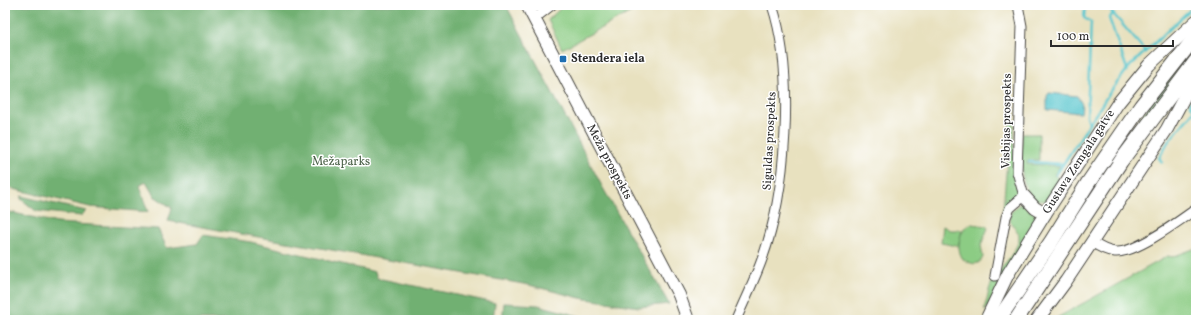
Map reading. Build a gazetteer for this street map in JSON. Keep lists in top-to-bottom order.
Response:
{
  "streets": {
    "main road": ["Gustava Zemgala gatve"],
    "street": ["Visbijas prospekts", "Siguldas prospekts", "Meža prospekts"]
  },
  "parks": ["Mežaparks"],
  "places": {
    "transit": ["Stendera iela"]
  },
  "scale_bar": "100 m"
}
